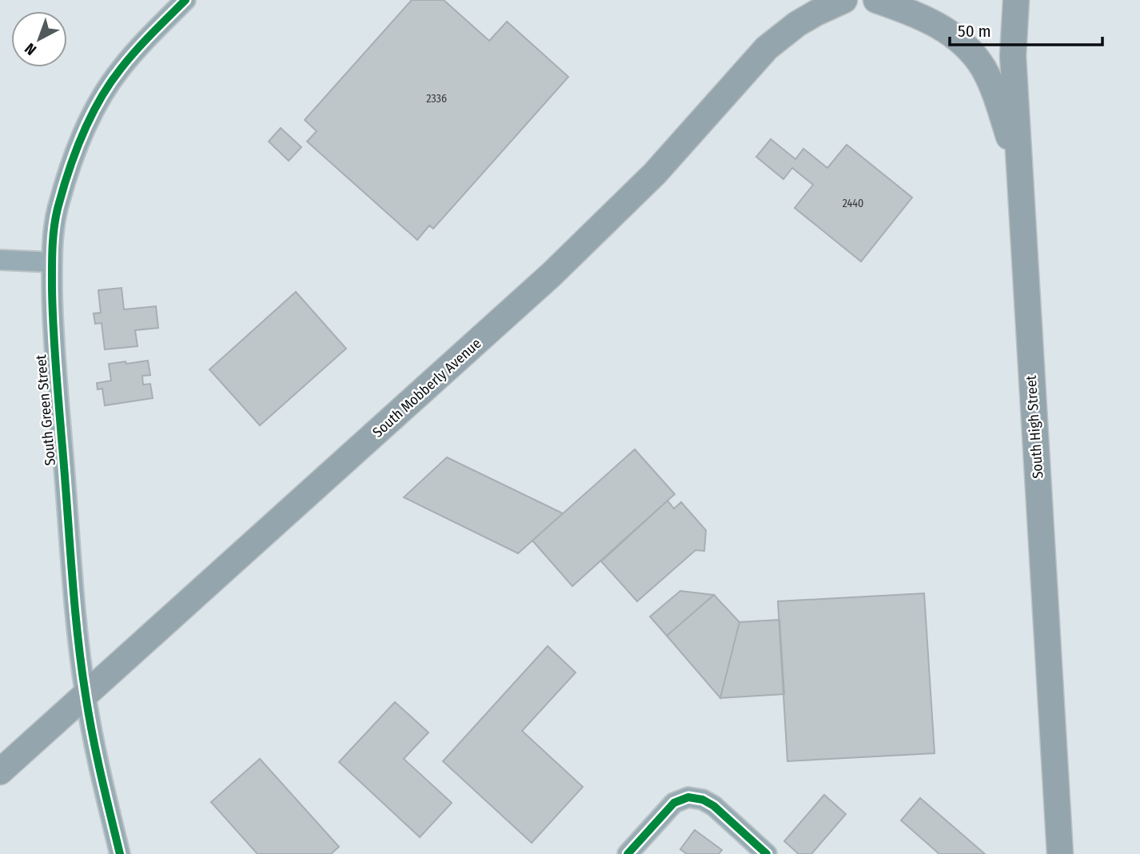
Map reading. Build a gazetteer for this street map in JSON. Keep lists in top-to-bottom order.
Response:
{
  "streets": {
    "main road": ["South Mobberly Avenue", "South High Street"],
    "street": ["South Green Street"]
  },
  "crossings": [
    ["South Mobberly Avenue", "South Green Street"]
  ],
  "house_numbers": ["2336", "2440"],
  "scale_bar": "50 m",
  "north": "bottom left"
}
